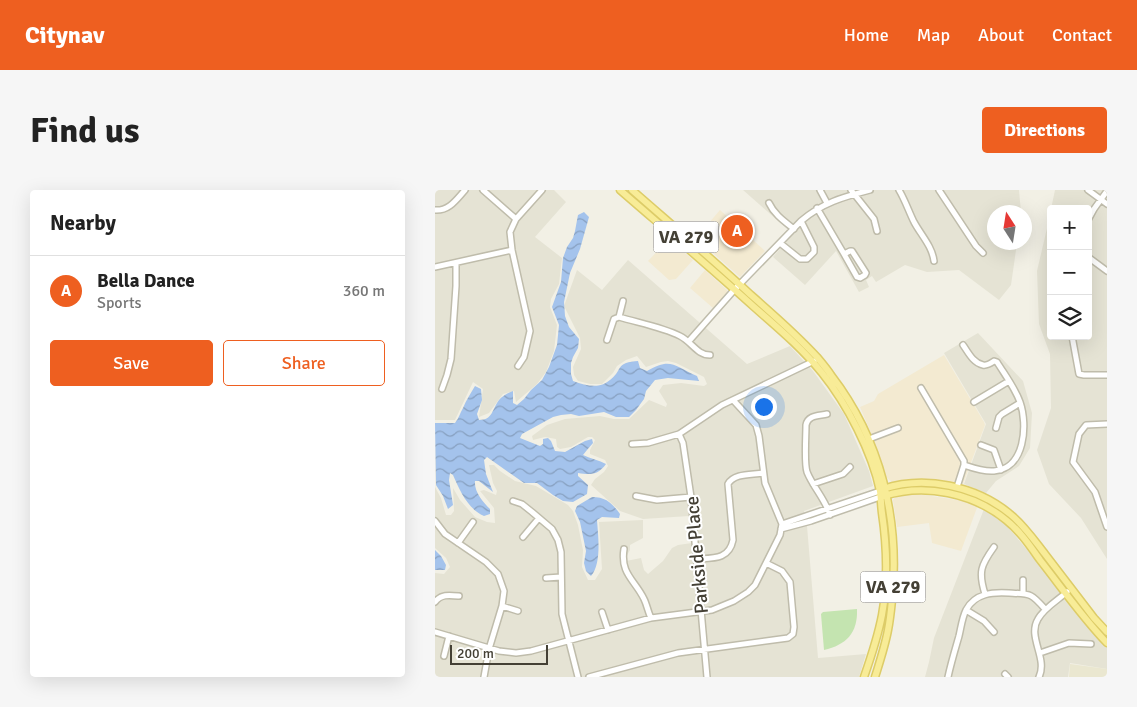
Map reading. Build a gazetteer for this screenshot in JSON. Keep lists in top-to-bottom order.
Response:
{
  "streets": {
    "main road": ["VA 279"],
    "street": ["Parkside Place"]
  },
  "scale_bar": "200 m",
  "north": "top",
  "page": {
    "header": "Citynav",
    "nav": [
      "Home",
      "Map",
      "About",
      "Contact"
    ],
    "buttons": [
      "Directions",
      ["Save", "Share"]
    ],
    "title": "Find us",
    "heading": "Nearby",
    "map_buttons": ["+", "−"],
    "pins": "A",
    "list": [
      {
        "mark": "A",
        "name": "Bella Dance",
        "note": "Sports",
        "value": "360 m"
      }
    ],
    "scale": "200 m"
  }
}
